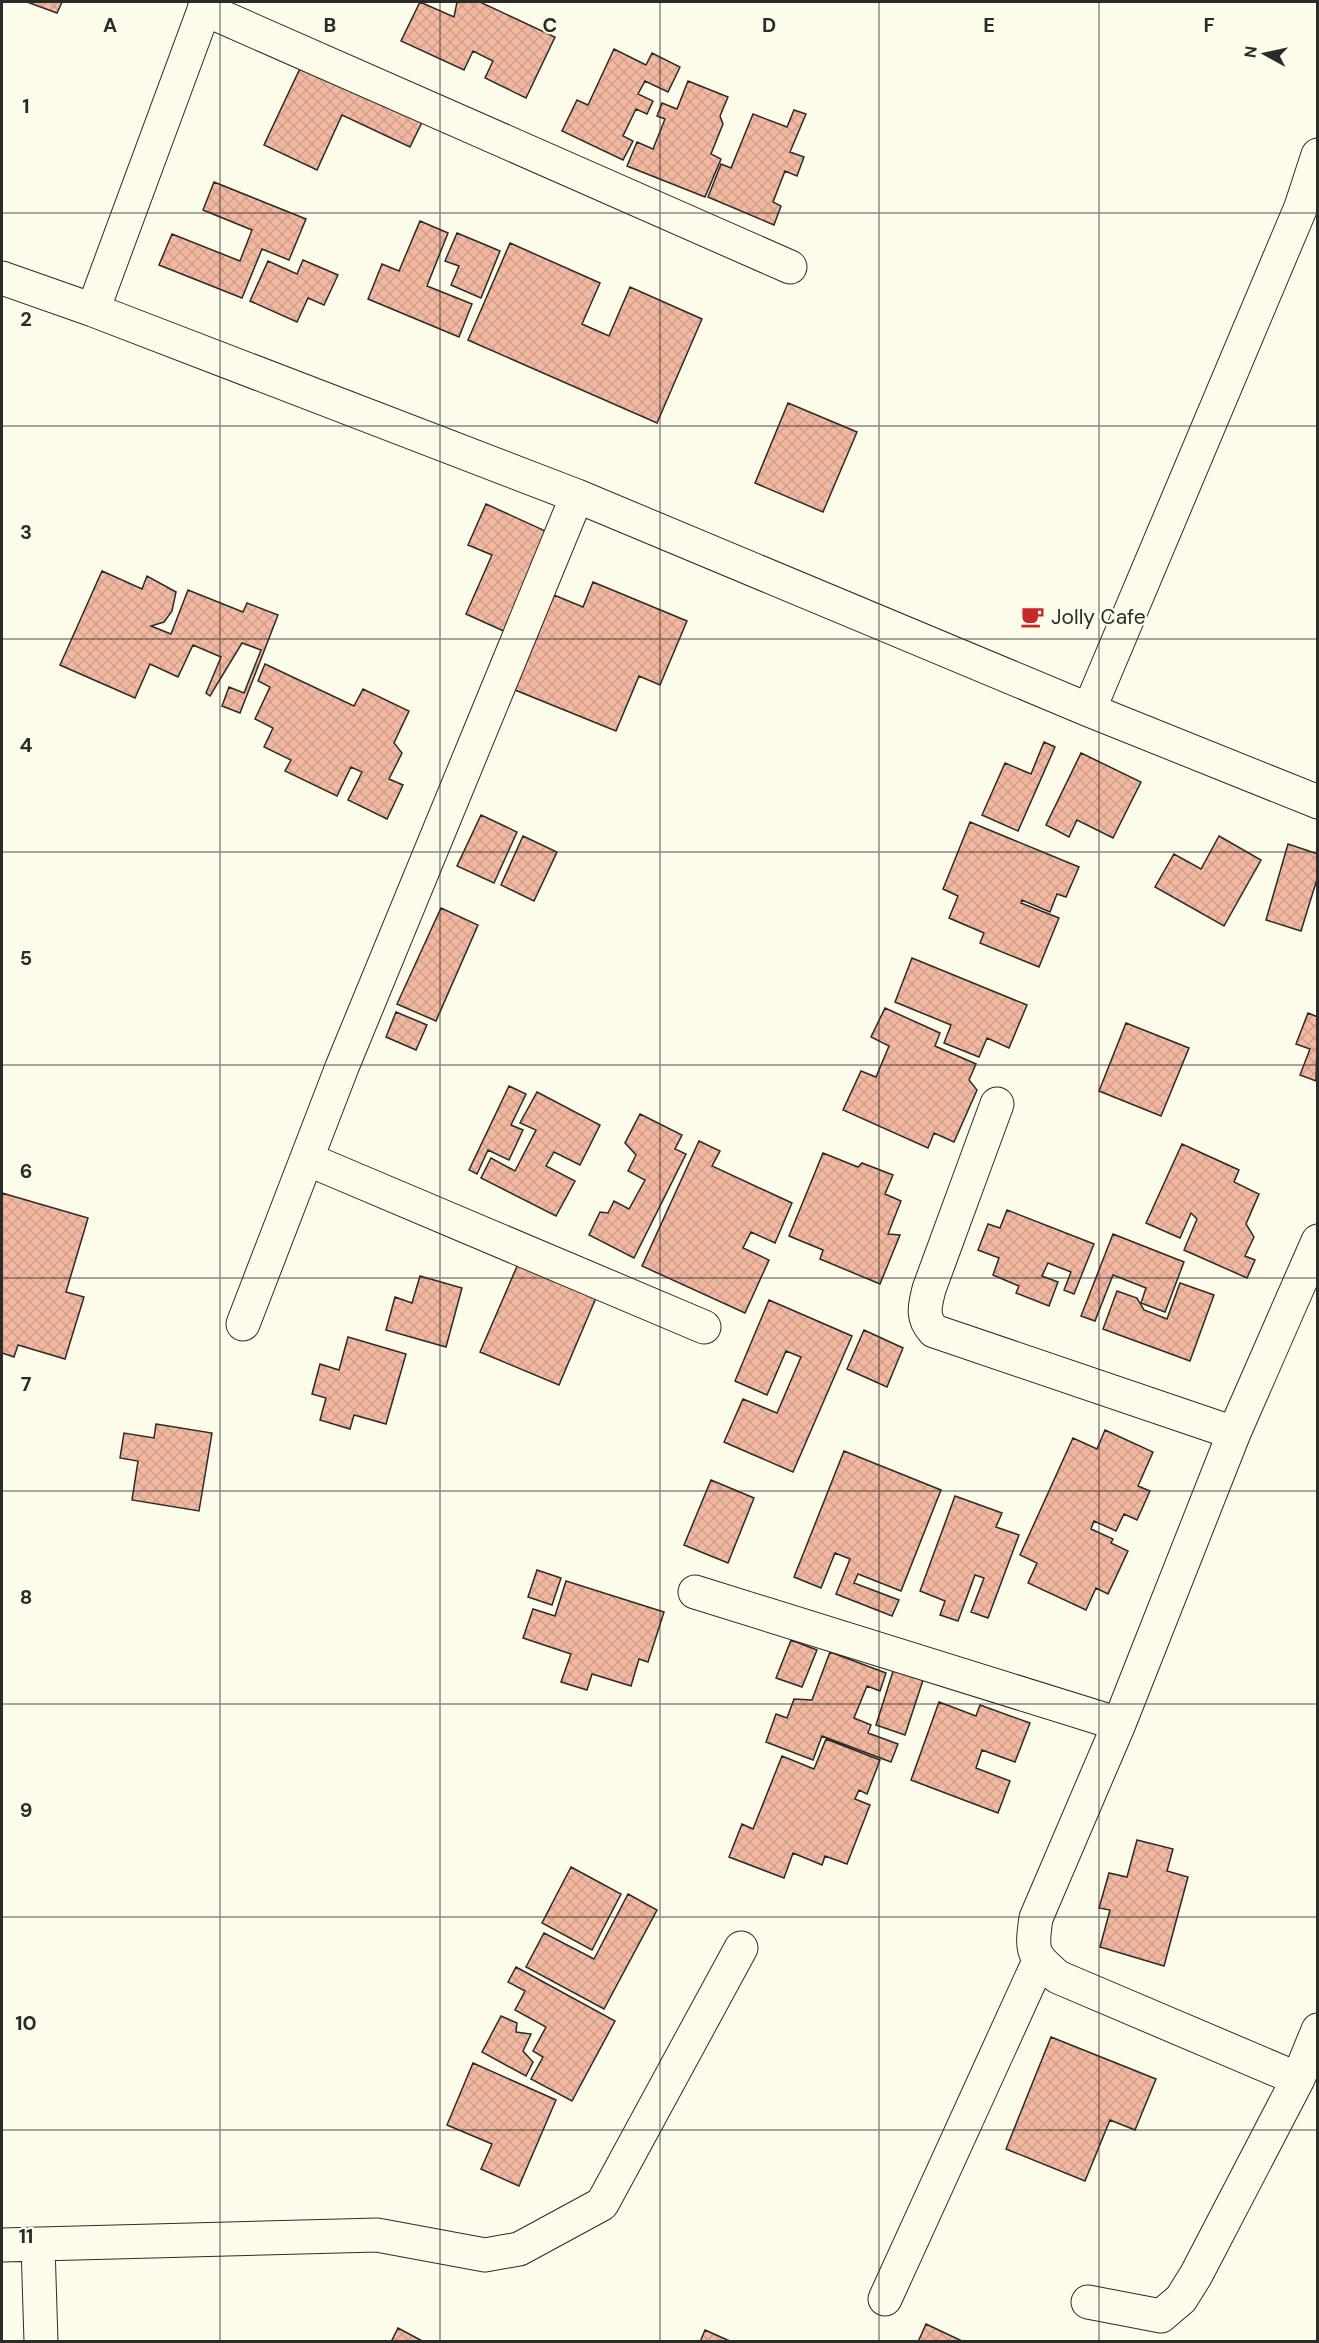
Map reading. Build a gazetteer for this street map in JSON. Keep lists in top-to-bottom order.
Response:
{
  "places": {
    "cafe": ["Jolly Cafe"]
  },
  "north": "left",
  "grid": {
    "columns": [
      "A",
      "B",
      "C",
      "D",
      "E",
      "F"
    ],
    "rows": [
      "1",
      "2",
      "3",
      "4",
      "5",
      "6",
      "7",
      "8",
      "9",
      "10",
      "11"
    ]
  }
}
